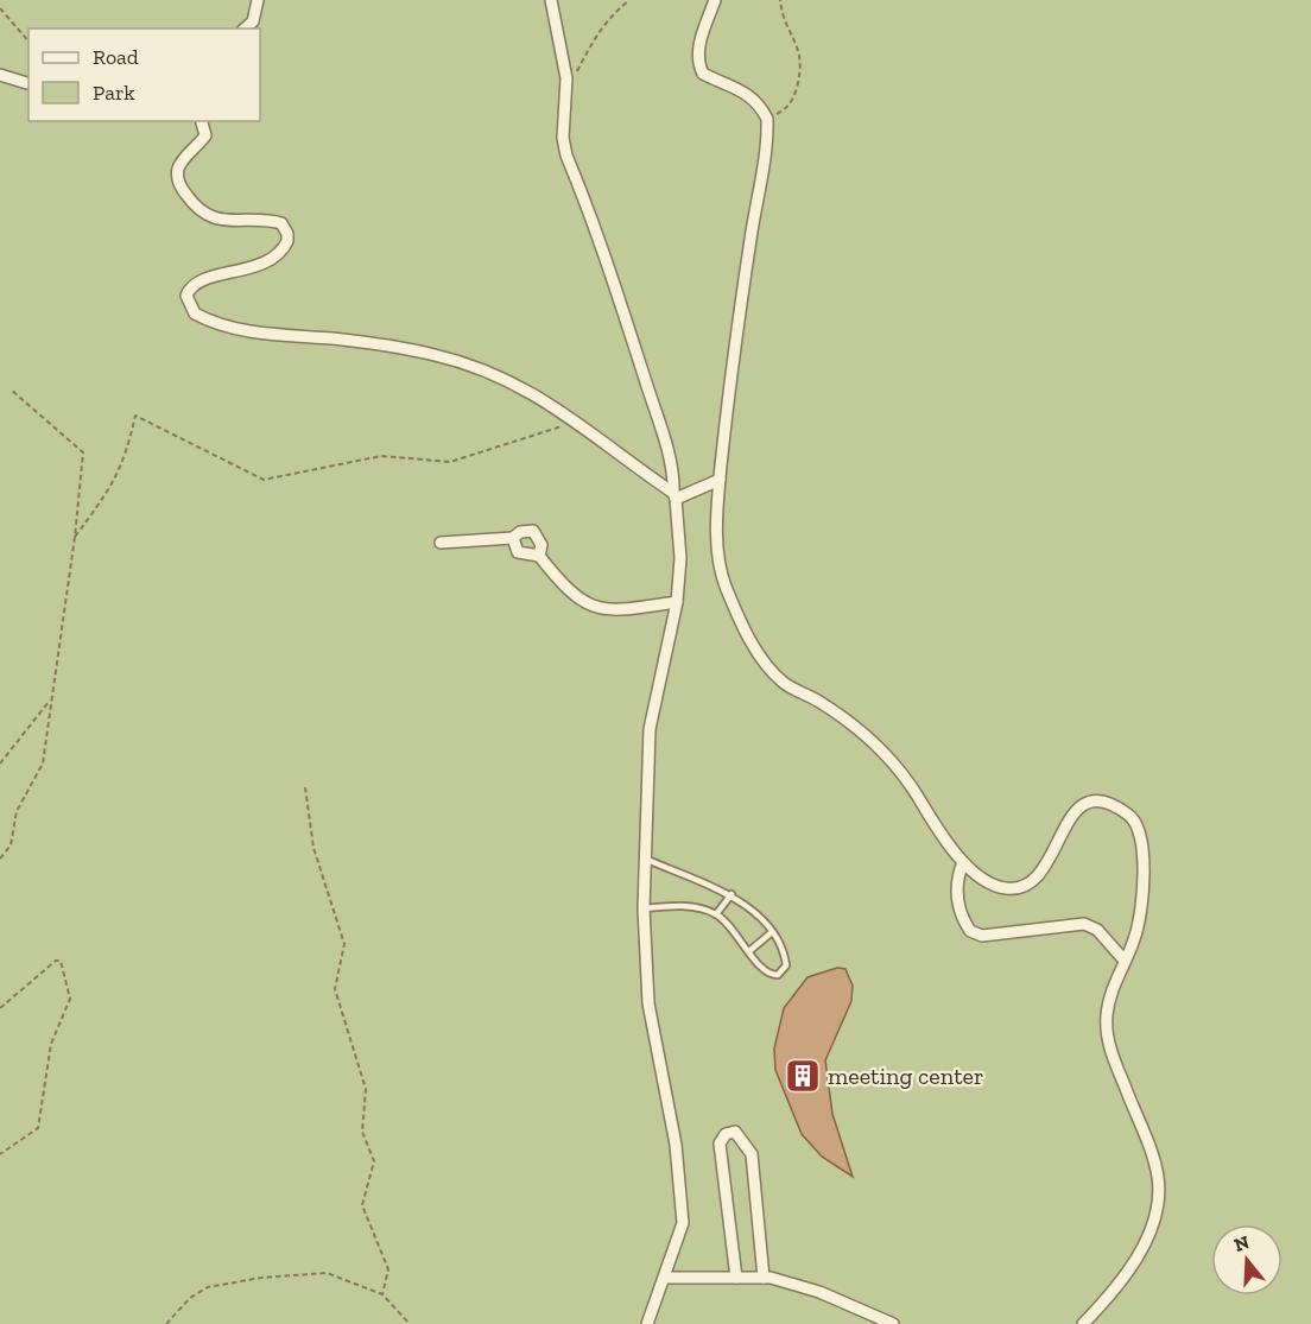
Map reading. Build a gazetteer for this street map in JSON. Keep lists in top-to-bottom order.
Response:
{
  "places": {
    "building": ["meeting center"]
  },
  "legend": ["Road", "Park"],
  "north": "top"
}
